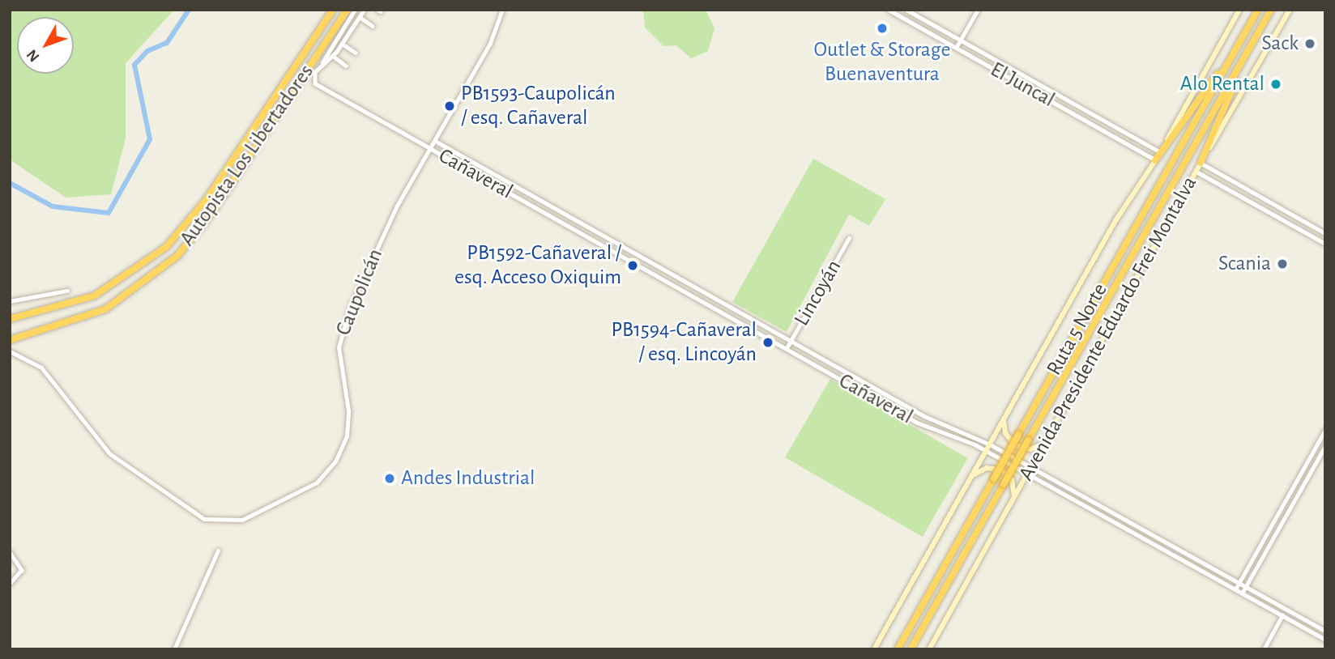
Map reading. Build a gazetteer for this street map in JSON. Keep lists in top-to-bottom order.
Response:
{
  "streets": {
    "highway": ["Autopista Los Libertadores", "Ruta 5 Norte"],
    "main road": ["Avenida Presidente Eduardo Frei Montalva"],
    "street": [
      "El Juncal",
      "Cañaveral",
      "Caupolicán",
      "Lincoyán"
    ]
  },
  "crossings": [
    ["El Juncal", "Avenida Presidente Eduardo Frei Montalva"],
    ["Cañaveral", "Caupolicán"],
    ["Cañaveral", "Lincoyán"],
    ["Cañaveral", "Avenida Presidente Eduardo Frei Montalva"]
  ],
  "places": [
    "Outlet & Storage Buenaventura",
    "Sack",
    "Alo Rental",
    "PB1593-Caupolicán / esq. Cañaveral",
    "Scania",
    "PB1592-Cañaveral / esq. Acceso Oxiquim",
    "PB1594-Cañaveral / esq. Lincoyán",
    "Andes Industrial"
  ],
  "north": "bottom left"
}
